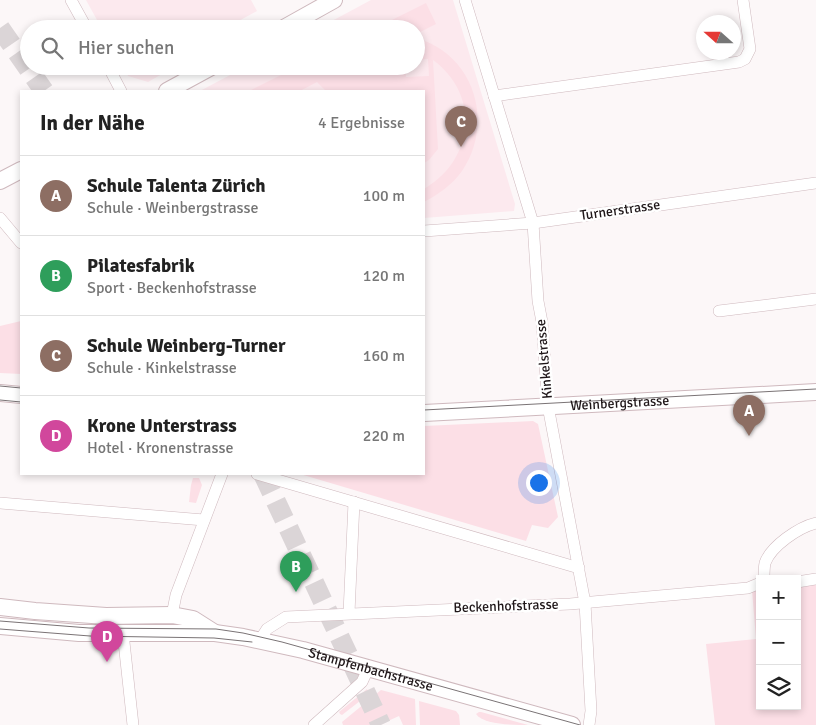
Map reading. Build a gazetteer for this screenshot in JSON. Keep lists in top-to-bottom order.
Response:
{
  "streets": {
    "street": [
      "Turnerstrasse",
      "Kinkelstrasse",
      "Weinbergstrasse",
      "Beckenhofstrasse",
      "Stampfenbachstrasse"
    ]
  },
  "crossings": [
    ["Turnerstrasse", "Kinkelstrasse"],
    ["Kinkelstrasse", "Weinbergstrasse"],
    ["Kinkelstrasse", "Beckenhofstrasse"],
    ["Beckenhofstrasse", "Stampfenbachstrasse"]
  ],
  "north": "left",
  "page": {
    "search": "Hier suchen",
    "heading": ["In der Nähe", "4 Ergebnisse"],
    "pins": [
      "C",
      "A",
      "B",
      "D"
    ],
    "list": [
      {
        "mark": "A",
        "name": "Schule Talenta Zürich",
        "note": "Schule · Weinbergstrasse",
        "value": "100 m"
      },
      {
        "mark": "B",
        "name": "Pilatesfabrik",
        "note": "Sport · Beckenhofstrasse",
        "value": "120 m"
      },
      {
        "mark": "C",
        "name": "Schule Weinberg-Turner",
        "note": "Schule · Kinkelstrasse",
        "value": "160 m"
      },
      {
        "mark": "D",
        "name": "Krone Unterstrass",
        "note": "Hotel · Kronenstrasse",
        "value": "220 m"
      }
    ],
    "map_buttons": ["+", "−"]
  }
}
